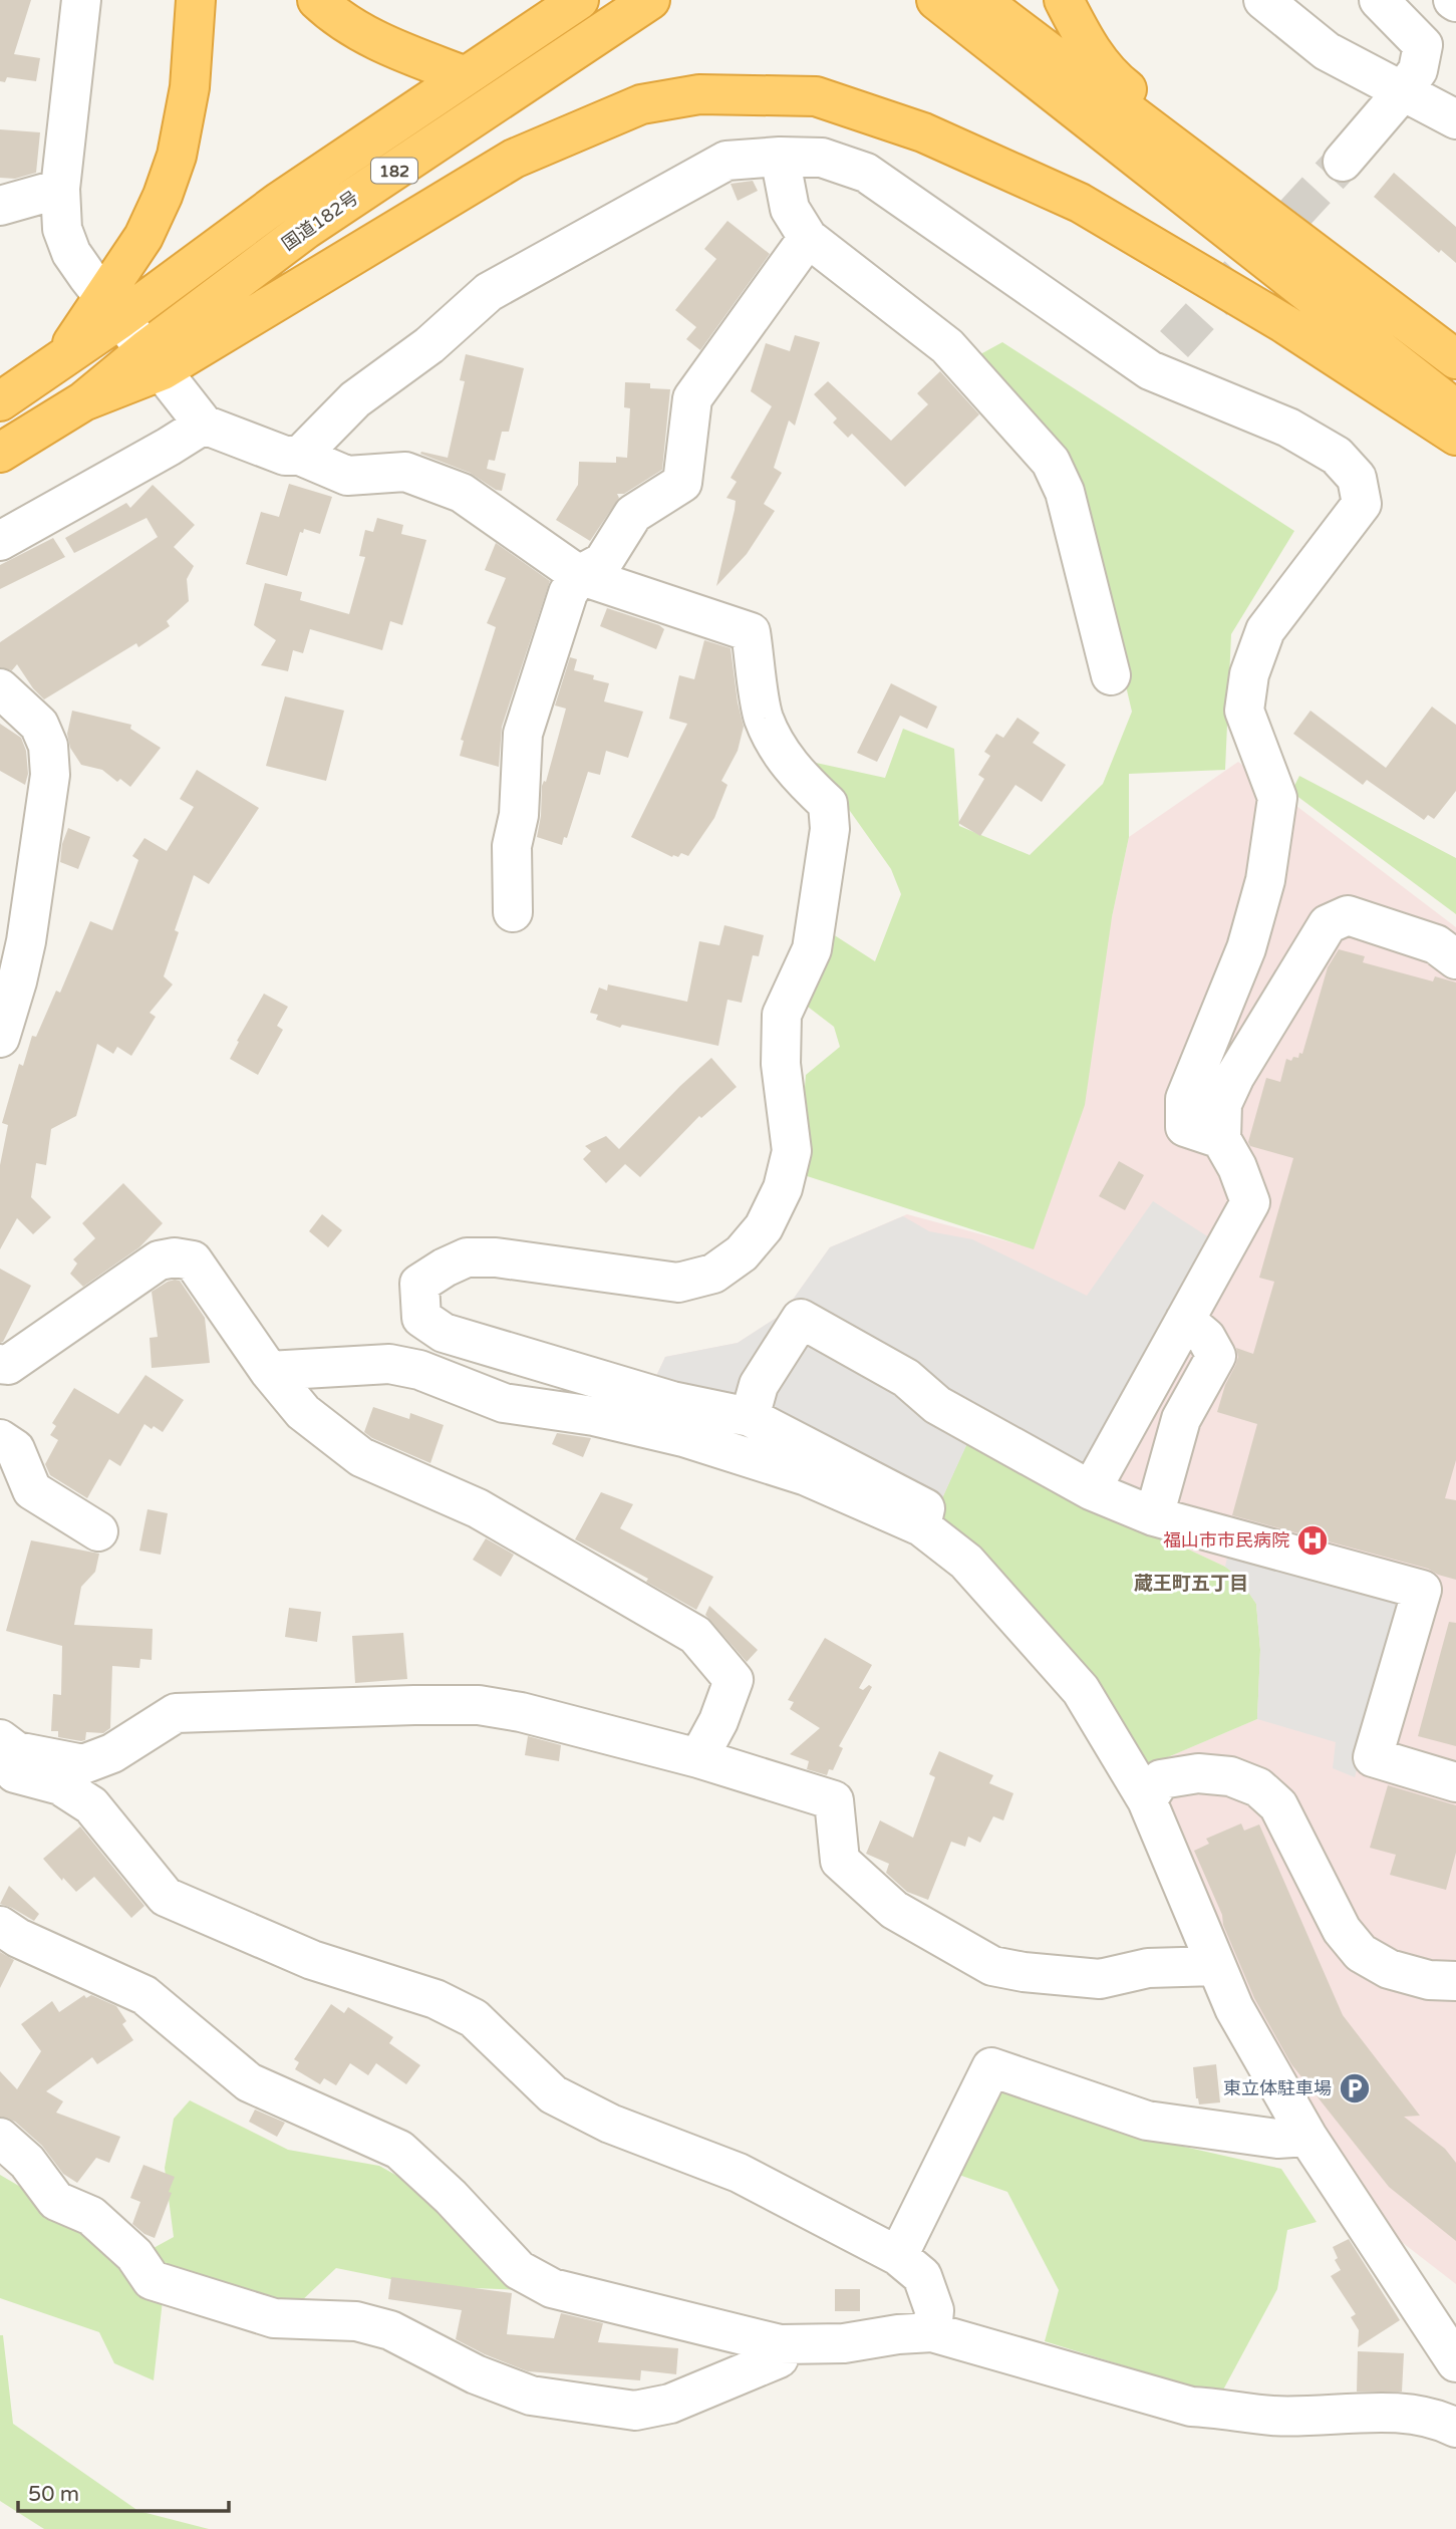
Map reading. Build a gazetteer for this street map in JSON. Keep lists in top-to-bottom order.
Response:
{
  "streets": {
    "highway": ["182", "国道182号"]
  },
  "districts": ["蔵王町五丁目"],
  "places": {
    "hospital": ["福山市市民病院"],
    "parking": ["東立体駐車場"]
  },
  "scale_bar": "50 m"
}
